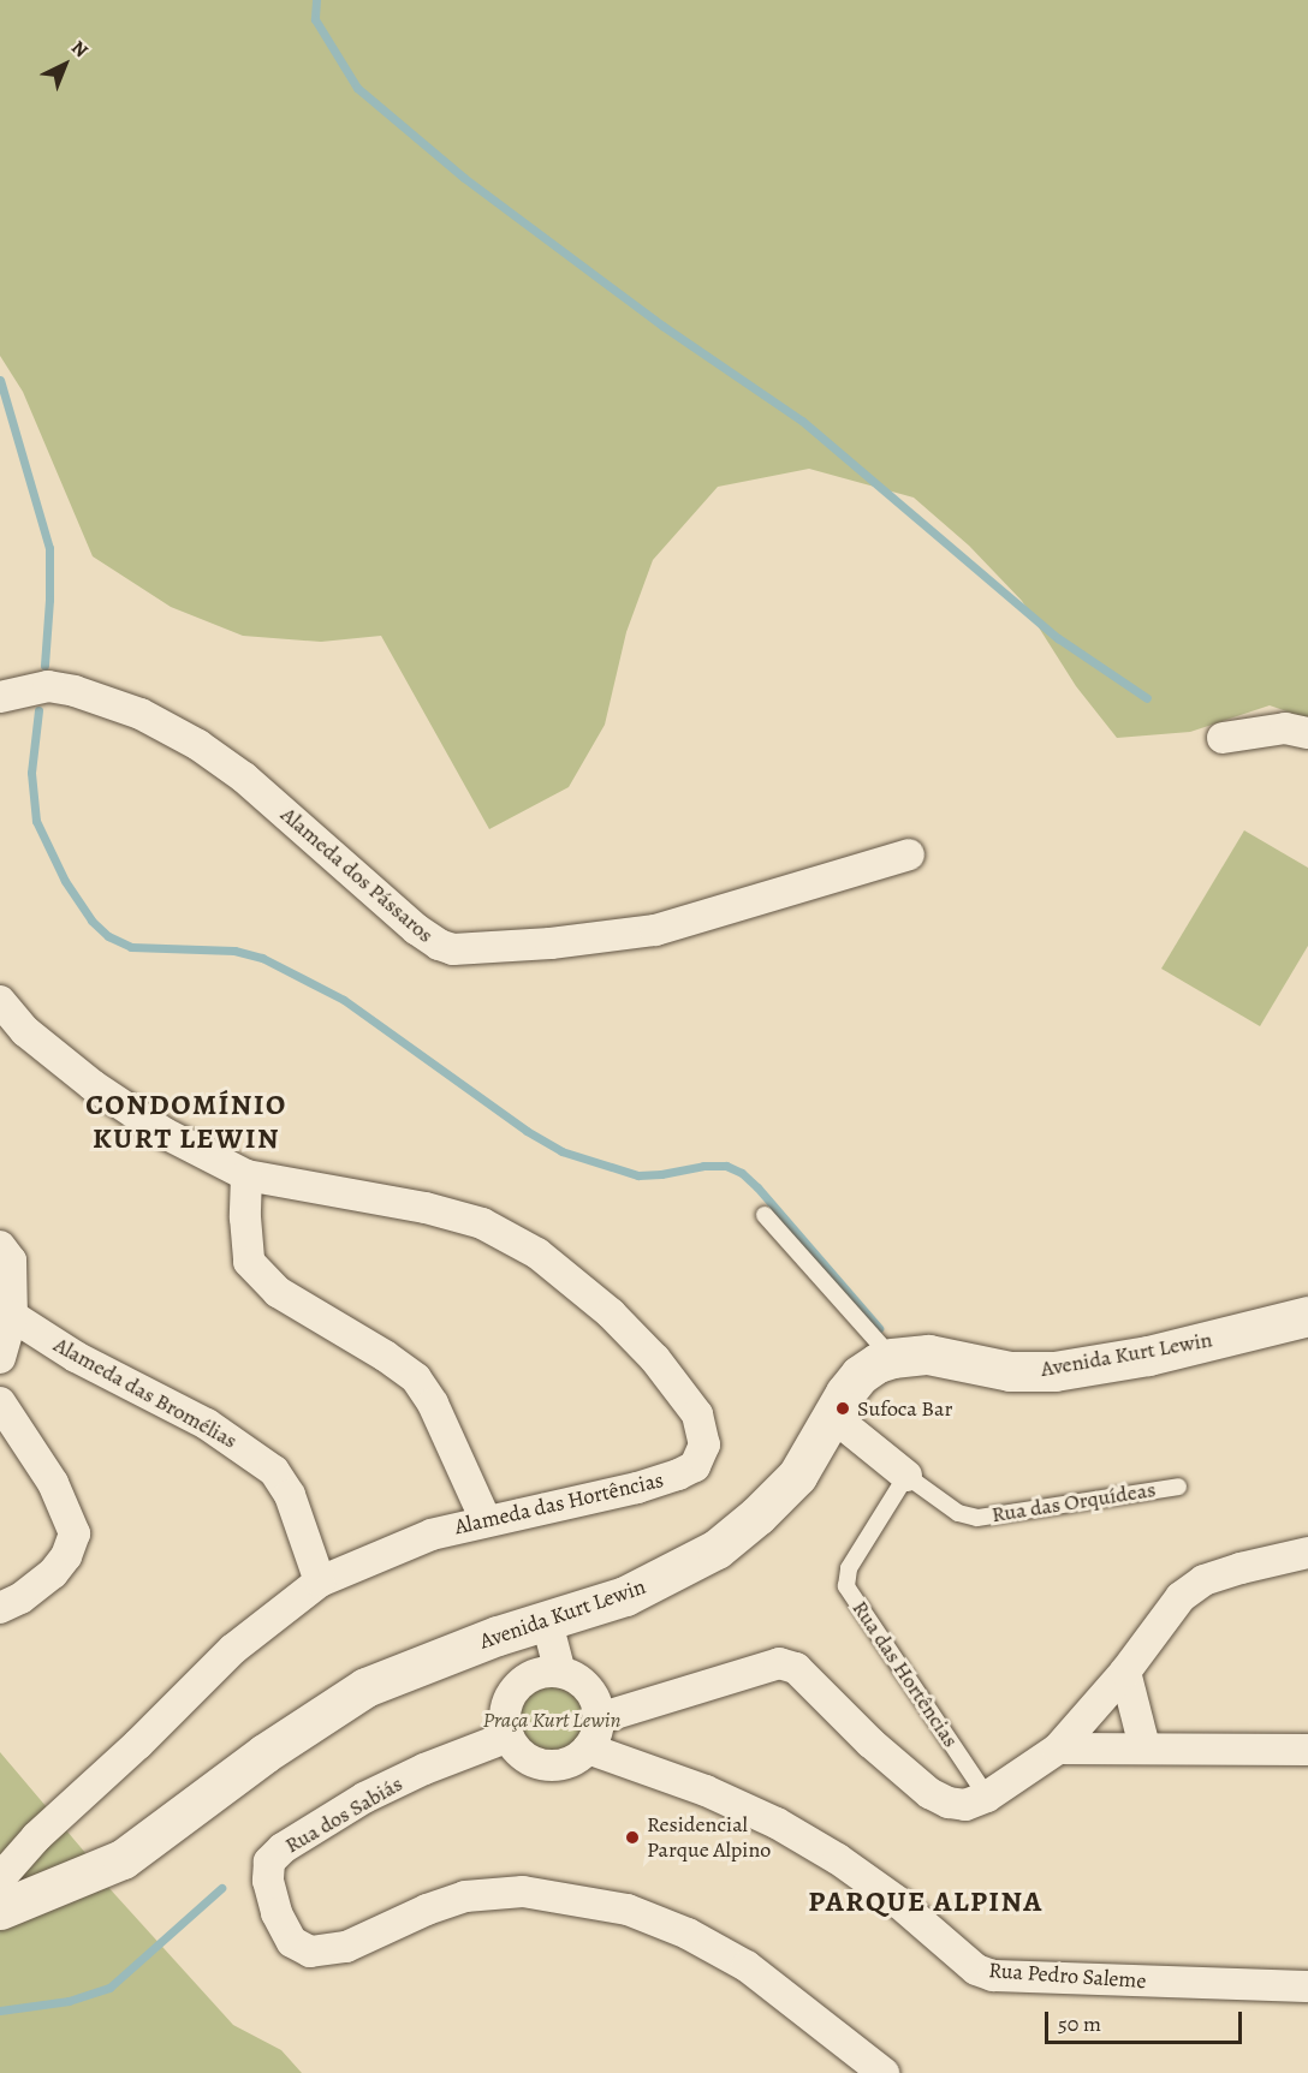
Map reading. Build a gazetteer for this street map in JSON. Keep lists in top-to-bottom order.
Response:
{
  "streets": {
    "main road": ["Avenida Kurt Lewin"],
    "street": [
      "Alameda dos Pássaros",
      "Alameda das Bromélias",
      "Rua das Orquídeas",
      "Alameda das Hortências",
      "Rua dos Sabiás",
      "Rua Pedro Saleme"
    ],
    "lane": ["Rua das Hortências"]
  },
  "crossings": [
    ["Avenida Kurt Lewin", "Rua das Orquídeas"],
    ["Alameda das Bromélias", "Alameda das Hortências"],
    ["Rua das Orquídeas", "Rua das Hortências"],
    ["Rua dos Sabiás", "Rua Pedro Saleme"]
  ],
  "districts": ["CONDOMÍNIO KURT LEWIN", "PARQUE ALPINA"],
  "parks": ["Praça Kurt Lewin"],
  "places": ["Sufoca Bar", "Residencial Parque Alpino"],
  "scale_bar": "50 m",
  "north": "top right"
}
